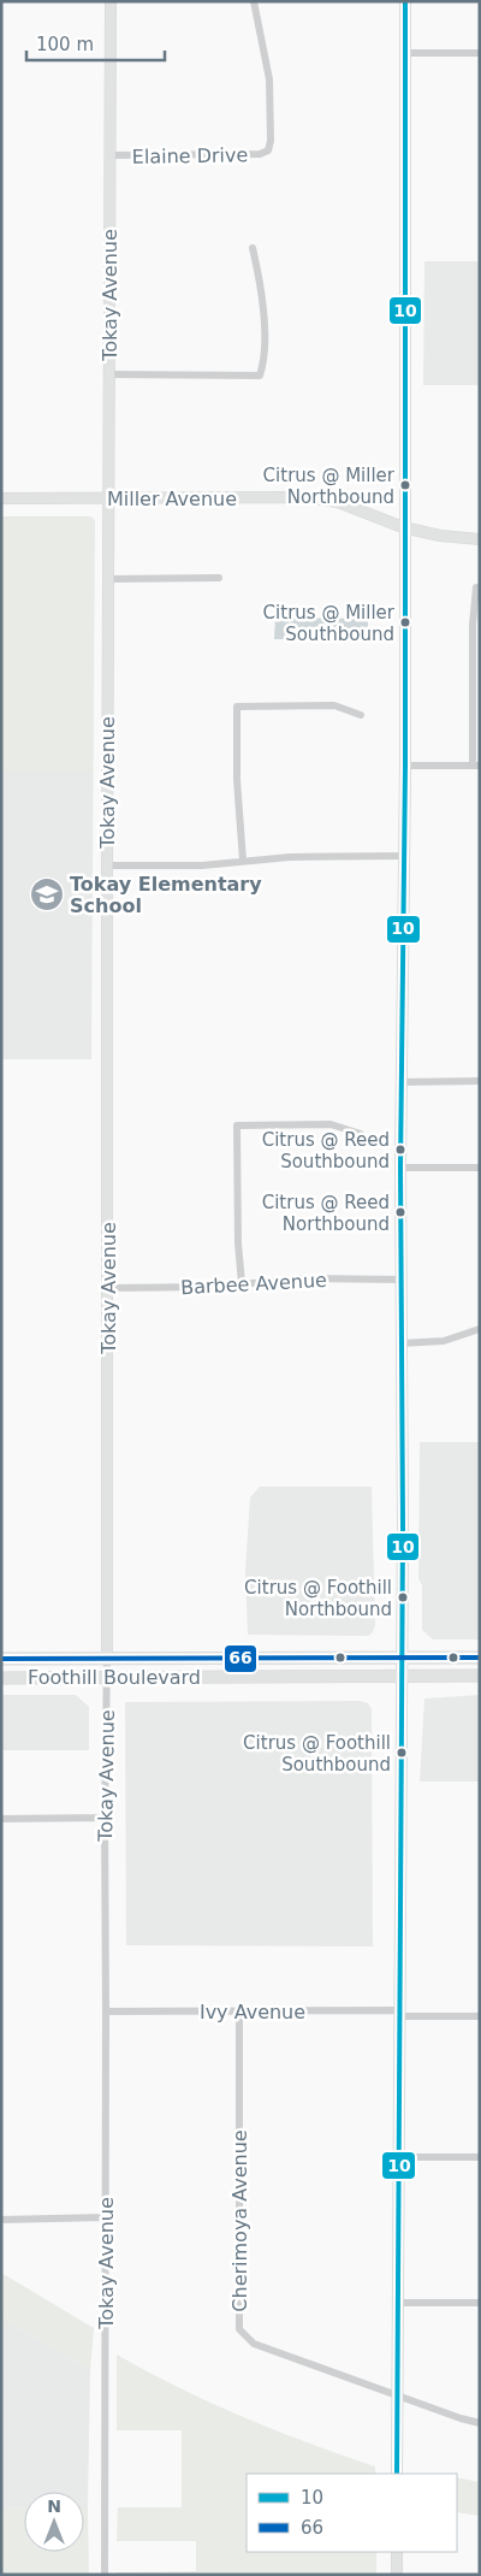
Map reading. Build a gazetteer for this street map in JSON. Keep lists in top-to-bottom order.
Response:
{
  "streets": {
    "main road": ["Tokay Avenue", "Miller Avenue", "Foothill Boulevard"],
    "street": [
      "Elaine Drive",
      "Barbee Avenue",
      "Ivy Avenue",
      "Cherimoya Avenue"
    ]
  },
  "crossings": [
    ["Elaine Drive", "Tokay Avenue"],
    ["Tokay Avenue", "Miller Avenue"],
    ["Tokay Avenue", "Barbee Avenue"],
    ["Tokay Avenue", "Foothill Boulevard"],
    ["Tokay Avenue", "Ivy Avenue"],
    ["Ivy Avenue", "Cherimoya Avenue"]
  ],
  "places": {
    "other": [
      "Citrus @ Miller Northbound",
      "Citrus @ Miller Southbound",
      "Citrus @ Reed Southbound",
      "Citrus @ Reed Northbound",
      "Citrus @ Foothill Northbound",
      "Citrus @ Foothill Southbound"
    ],
    "school or university": ["Tokay Elementary School"]
  },
  "lines": ["transit line 10", "transit line 66"],
  "legend": ["10", "66"],
  "scale_bar": "100 m",
  "north": "top"
}
